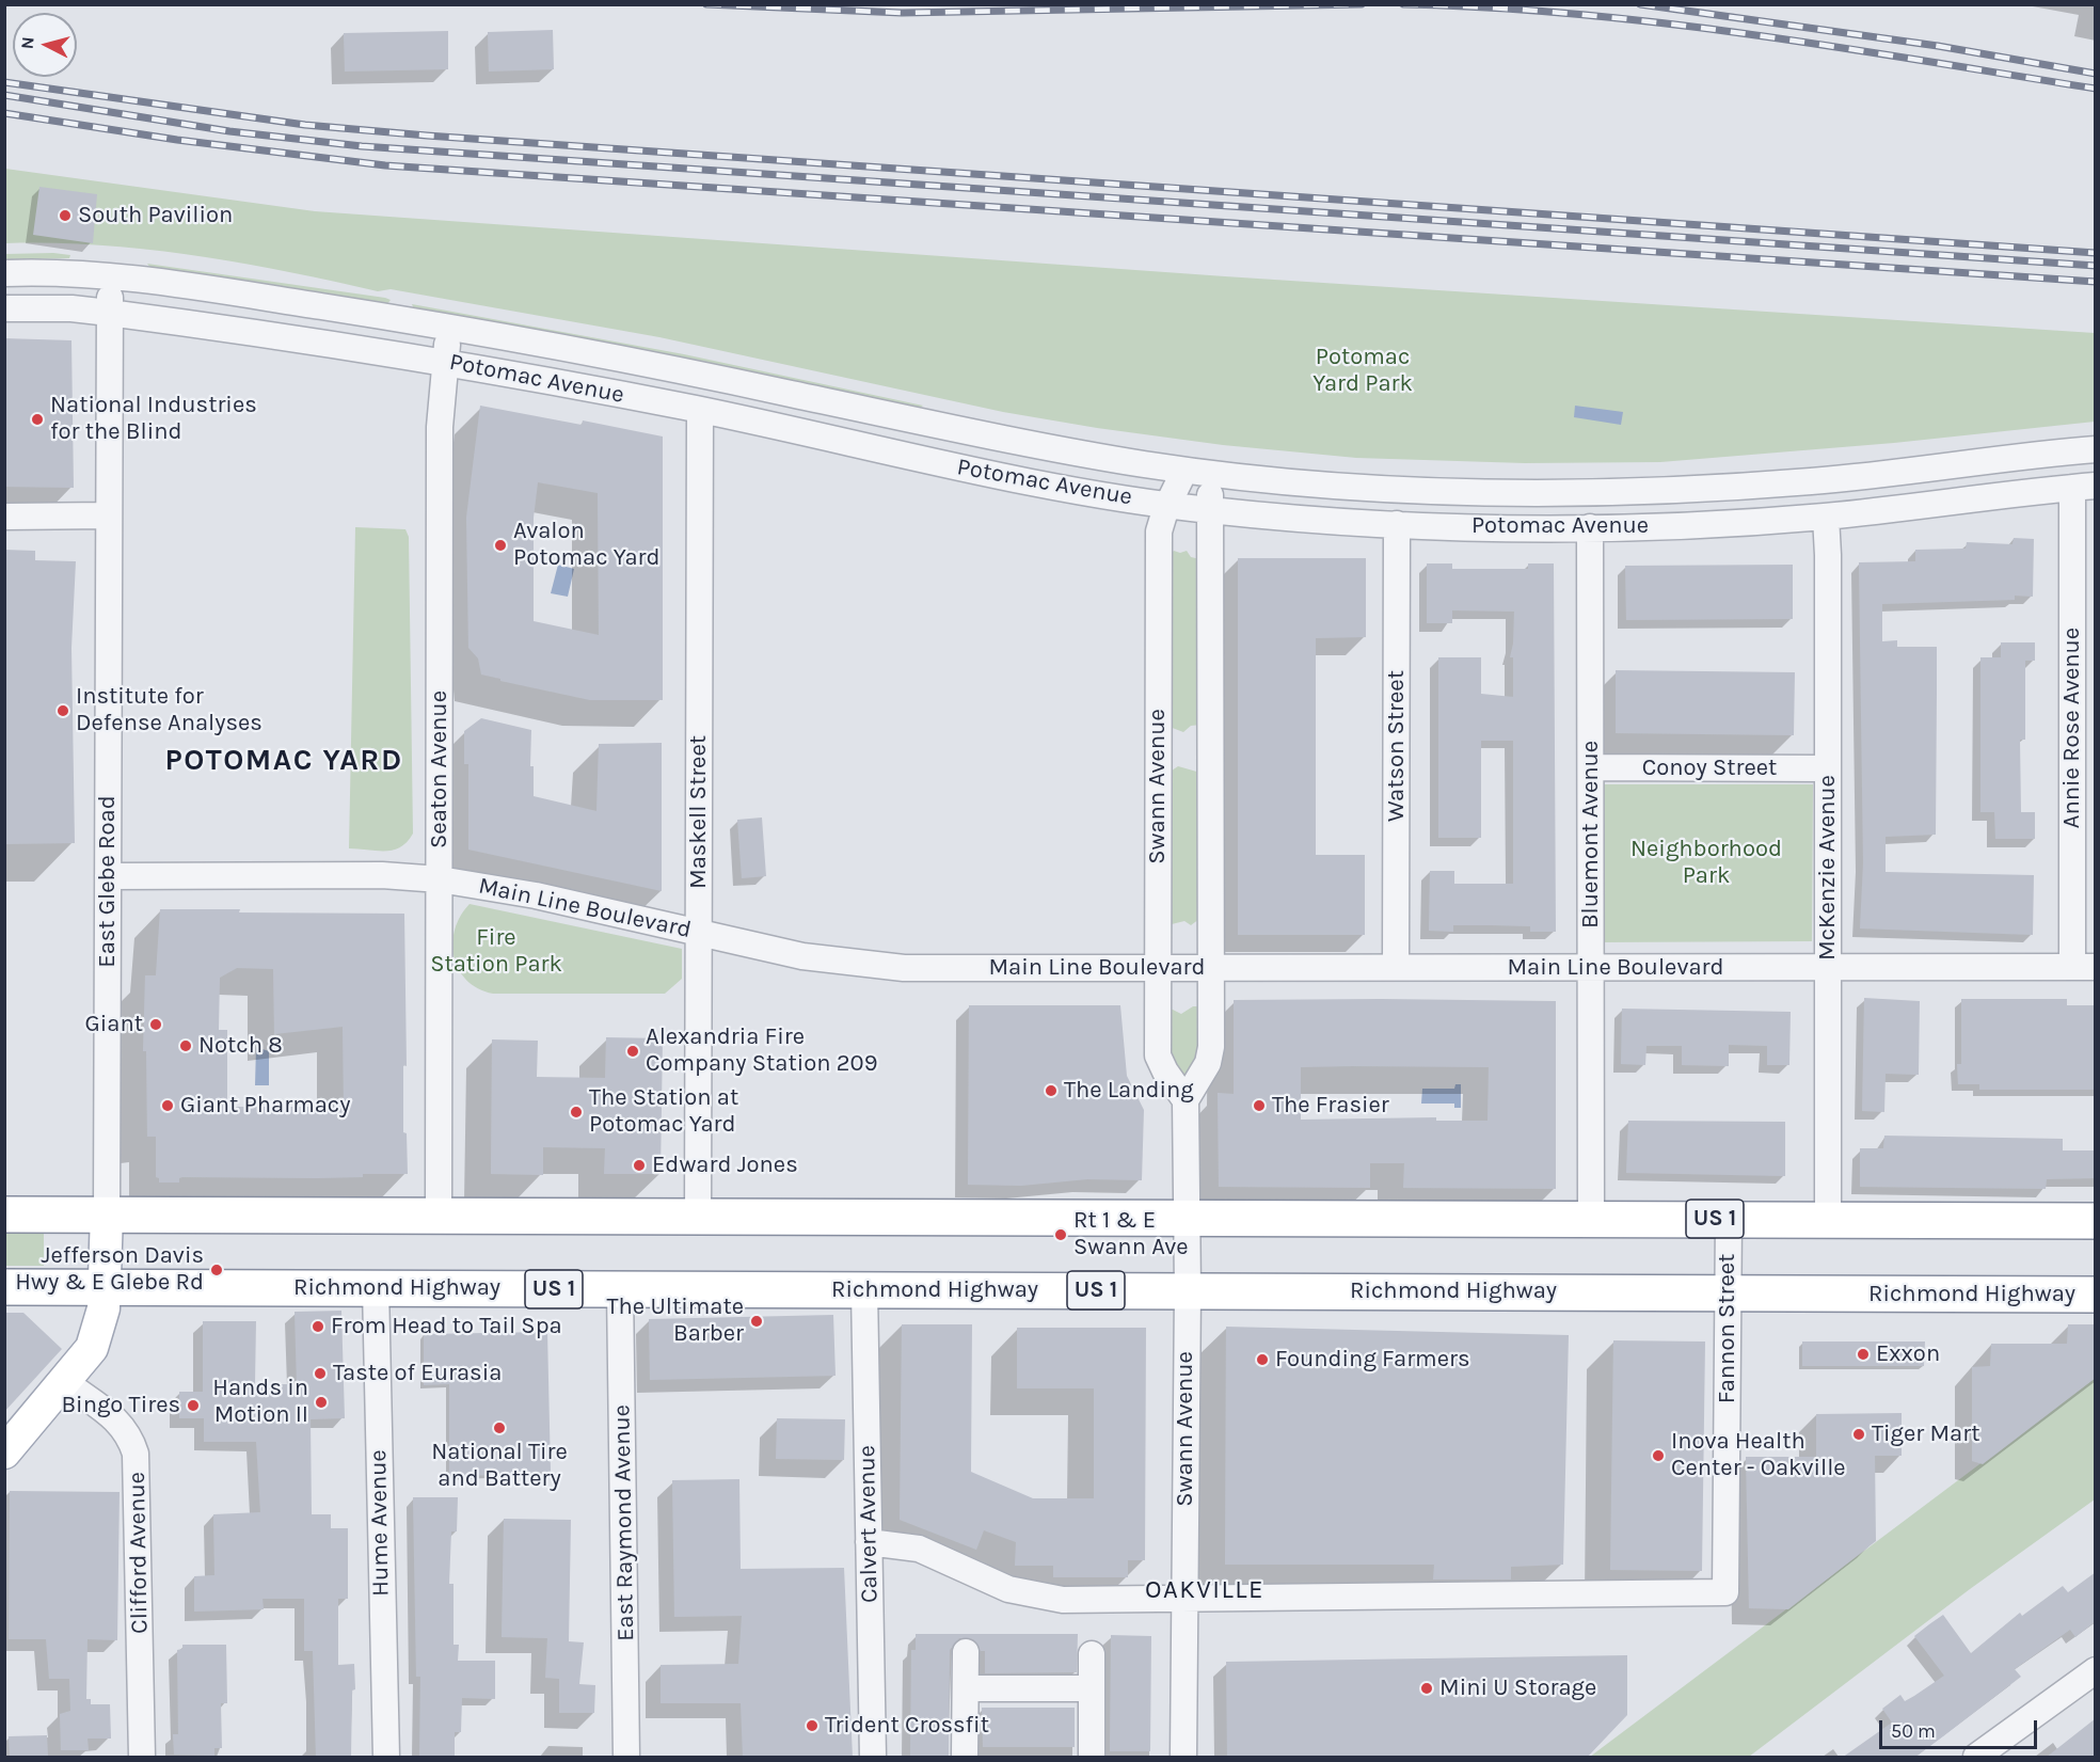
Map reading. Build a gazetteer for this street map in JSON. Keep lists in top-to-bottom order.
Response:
{
  "streets": {
    "highway": ["US 1", "Richmond Highway"],
    "main road": ["East Glebe Road"],
    "street": [
      "Potomac Avenue",
      "Annie Rose Avenue",
      "Watson Street",
      "Conoy Street",
      "Seaton Avenue",
      "Swann Avenue",
      "Maskell Street",
      "Bluemont Avenue",
      "McKenzie Avenue",
      "Main Line Boulevard",
      "Fannon Street",
      "Hume Avenue",
      "East Raymond Avenue",
      "Calvert Avenue",
      "Clifford Avenue"
    ]
  },
  "crossings": [
    ["Potomac Avenue", "Annie Rose Avenue"],
    ["Potomac Avenue", "Watson Street"],
    ["Potomac Avenue", "Seaton Avenue"],
    ["Potomac Avenue", "Swann Avenue"],
    ["Potomac Avenue", "Maskell Street"],
    ["Potomac Avenue", "Bluemont Avenue"],
    ["Potomac Avenue", "McKenzie Avenue"],
    ["Potomac Avenue", "East Glebe Road"],
    ["Annie Rose Avenue", "Main Line Boulevard"],
    ["Watson Street", "Main Line Boulevard"],
    ["Conoy Street", "Bluemont Avenue"],
    ["Conoy Street", "McKenzie Avenue"],
    ["Seaton Avenue", "Main Line Boulevard"],
    ["Seaton Avenue", "US 1"],
    ["Swann Avenue", "Main Line Boulevard"],
    ["Swann Avenue", "US 1"],
    ["Swann Avenue", "Richmond Highway"],
    ["Swann Avenue", "Fannon Street"],
    ["Maskell Street", "Main Line Boulevard"],
    ["Maskell Street", "US 1"],
    ["Bluemont Avenue", "Main Line Boulevard"],
    ["Bluemont Avenue", "US 1"],
    ["McKenzie Avenue", "Main Line Boulevard"],
    ["McKenzie Avenue", "US 1"],
    ["East Glebe Road", "Main Line Boulevard"],
    ["East Glebe Road", "US 1"],
    ["East Glebe Road", "Richmond Highway"],
    ["East Glebe Road", "Clifford Avenue"],
    ["US 1", "Fannon Street"],
    ["Richmond Highway", "Fannon Street"],
    ["Richmond Highway", "Hume Avenue"],
    ["Richmond Highway", "East Raymond Avenue"],
    ["Richmond Highway", "Calvert Avenue"]
  ],
  "districts": ["POTOMAC YARD", "OAKVILLE"],
  "parks": ["Potomac Yard Park", "Neighborhood Park", "Fire Station Park"],
  "places": [
    "South Pavilion",
    "National Industries for the Blind",
    "Avalon Potomac Yard",
    "Institute for Defense Analyses",
    "Giant",
    "Notch 8",
    "Alexandria Fire Company Station 209",
    "The Landing",
    "Giant Pharmacy",
    "The Frasier",
    "The Station at Potomac Yard",
    "Edward Jones",
    "Rt 1 & E Swann Ave",
    "Jefferson Davis Hwy & E Glebe Rd",
    "The Ultimate Barber",
    "From Head to Tail Spa",
    "Exxon",
    "Founding Farmers",
    "Taste of Eurasia",
    "Hands in Motion II",
    "Bingo Tires",
    "National Tire and Battery",
    "Tiger Mart",
    "Inova Health Center - Oakville",
    "Mini U Storage",
    "Trident Crossfit"
  ],
  "scale_bar": "50 m",
  "north": "left"
}
